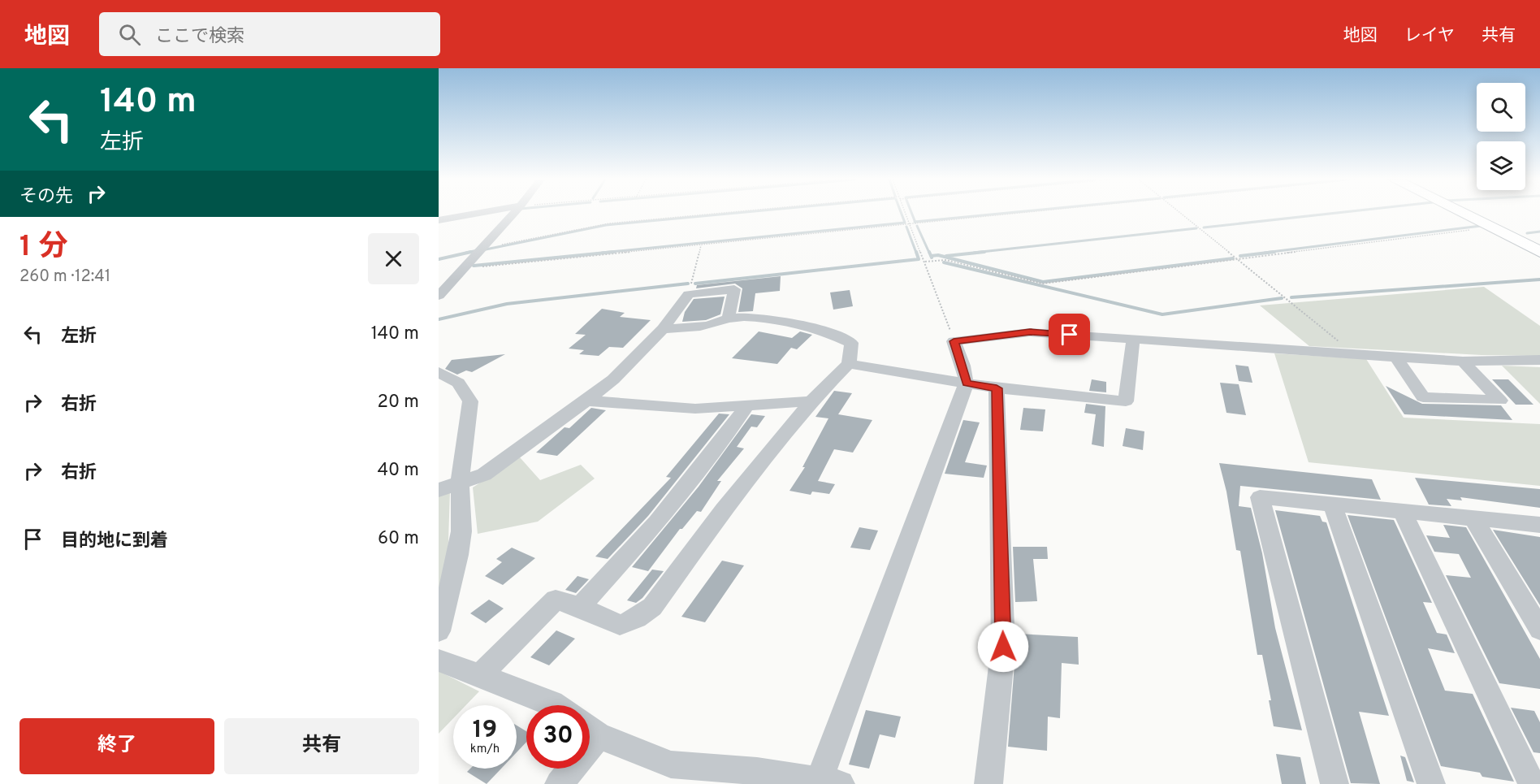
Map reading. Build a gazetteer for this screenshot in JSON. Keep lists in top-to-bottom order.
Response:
{
  "page": {
    "header": "地図",
    "search": "ここで検索",
    "nav": ["地図", "レイヤ", "共有"],
    "turn": ["140 m", "左折"],
    "then": "その先",
    "heading": ["1 分", "260 m · 12:41"],
    "list": [
      {
        "name": "左折",
        "value": "140 m"
      },
      {
        "name": "右折",
        "value": "20 m"
      },
      {
        "name": "右折",
        "value": "40 m"
      },
      {
        "name": "目的地に到着",
        "value": "60 m"
      }
    ],
    "speed": "19 km/h",
    "limit": "30",
    "buttons": ["終了", "共有"]
  }
}
